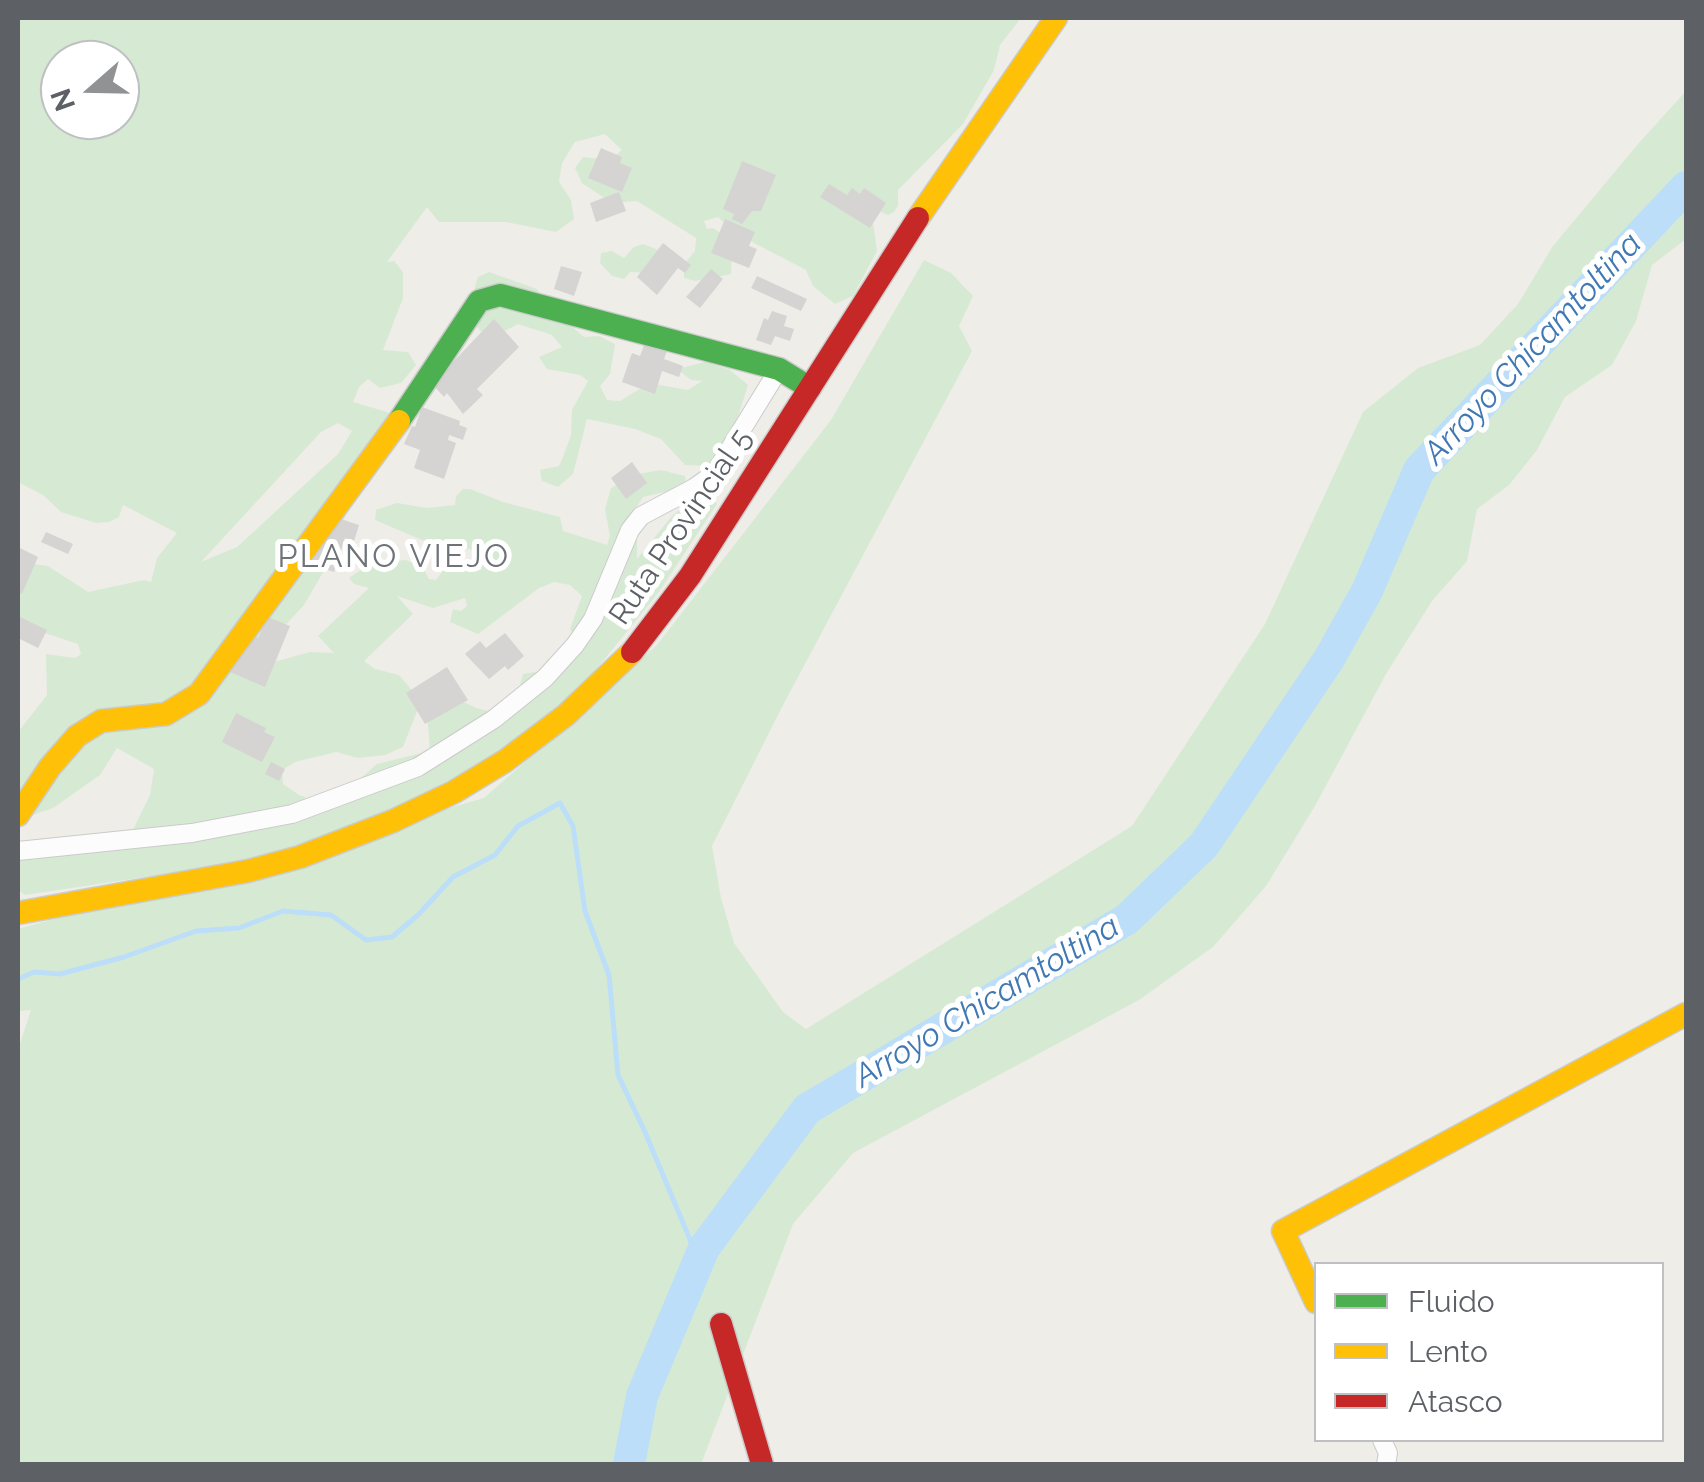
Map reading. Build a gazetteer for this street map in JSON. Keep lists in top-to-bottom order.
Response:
{
  "streets": {
    "street": ["Ruta Provincial 5"]
  },
  "districts": ["PLANO VIEJO"],
  "water": ["Arroyo Chicamtoltina"],
  "legend": ["Fluido", "Lento", "Atasco"],
  "north": "left"
}
